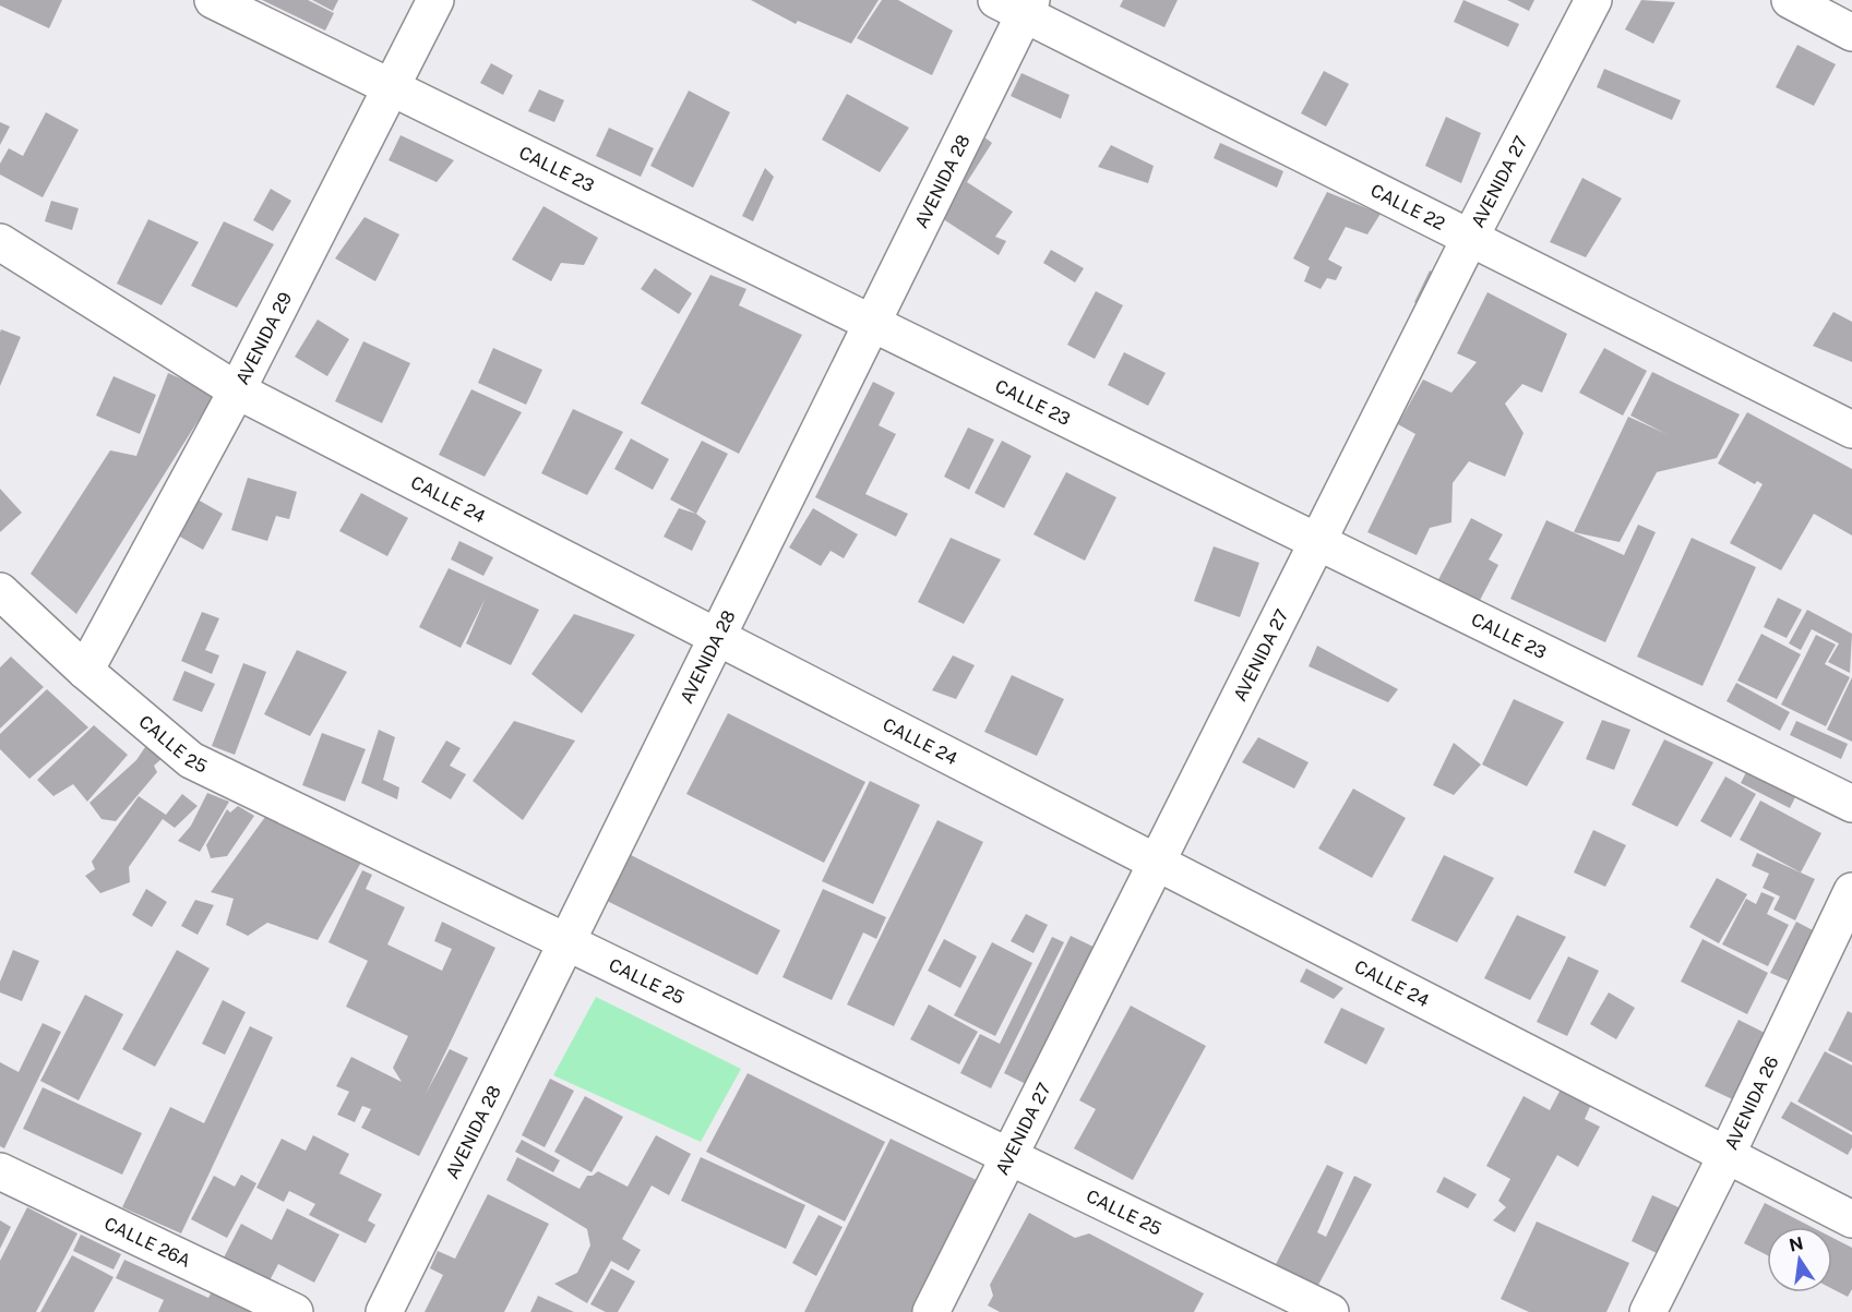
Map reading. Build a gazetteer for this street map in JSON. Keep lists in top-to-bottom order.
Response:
{
  "streets": {
    "street": [
      "CALLE 23",
      "AVENIDA 28",
      "AVENIDA 27",
      "CALLE 22",
      "AVENIDA 29",
      "CALLE 24",
      "CALLE 25",
      "AVENIDA 26",
      "CALLE 26A"
    ]
  },
  "crossings": [
    ["CALLE 23", "AVENIDA 28"],
    ["CALLE 23", "AVENIDA 27"],
    ["CALLE 23", "AVENIDA 29"],
    ["AVENIDA 28", "CALLE 22"],
    ["AVENIDA 28", "CALLE 24"],
    ["AVENIDA 28", "CALLE 25"],
    ["AVENIDA 27", "CALLE 22"],
    ["AVENIDA 27", "CALLE 24"],
    ["AVENIDA 27", "CALLE 25"],
    ["AVENIDA 29", "CALLE 24"],
    ["AVENIDA 29", "CALLE 25"],
    ["CALLE 24", "AVENIDA 26"]
  ],
  "north": "top"
}
